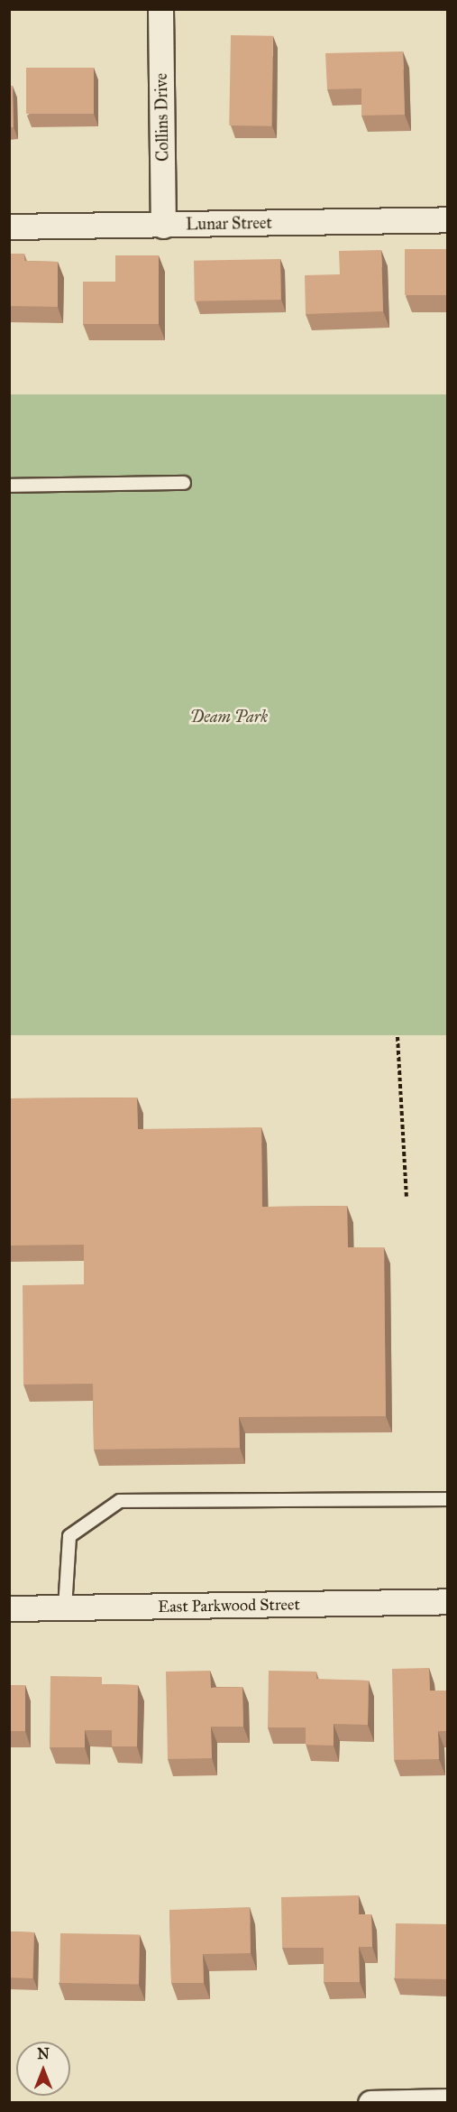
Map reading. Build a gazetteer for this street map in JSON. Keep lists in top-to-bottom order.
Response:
{
  "streets": {
    "street": ["Collins Drive", "Lunar Street", "East Parkwood Street"]
  },
  "crossings": [
    ["Collins Drive", "Lunar Street"]
  ],
  "parks": ["Deam Park"],
  "north": "top"
}
